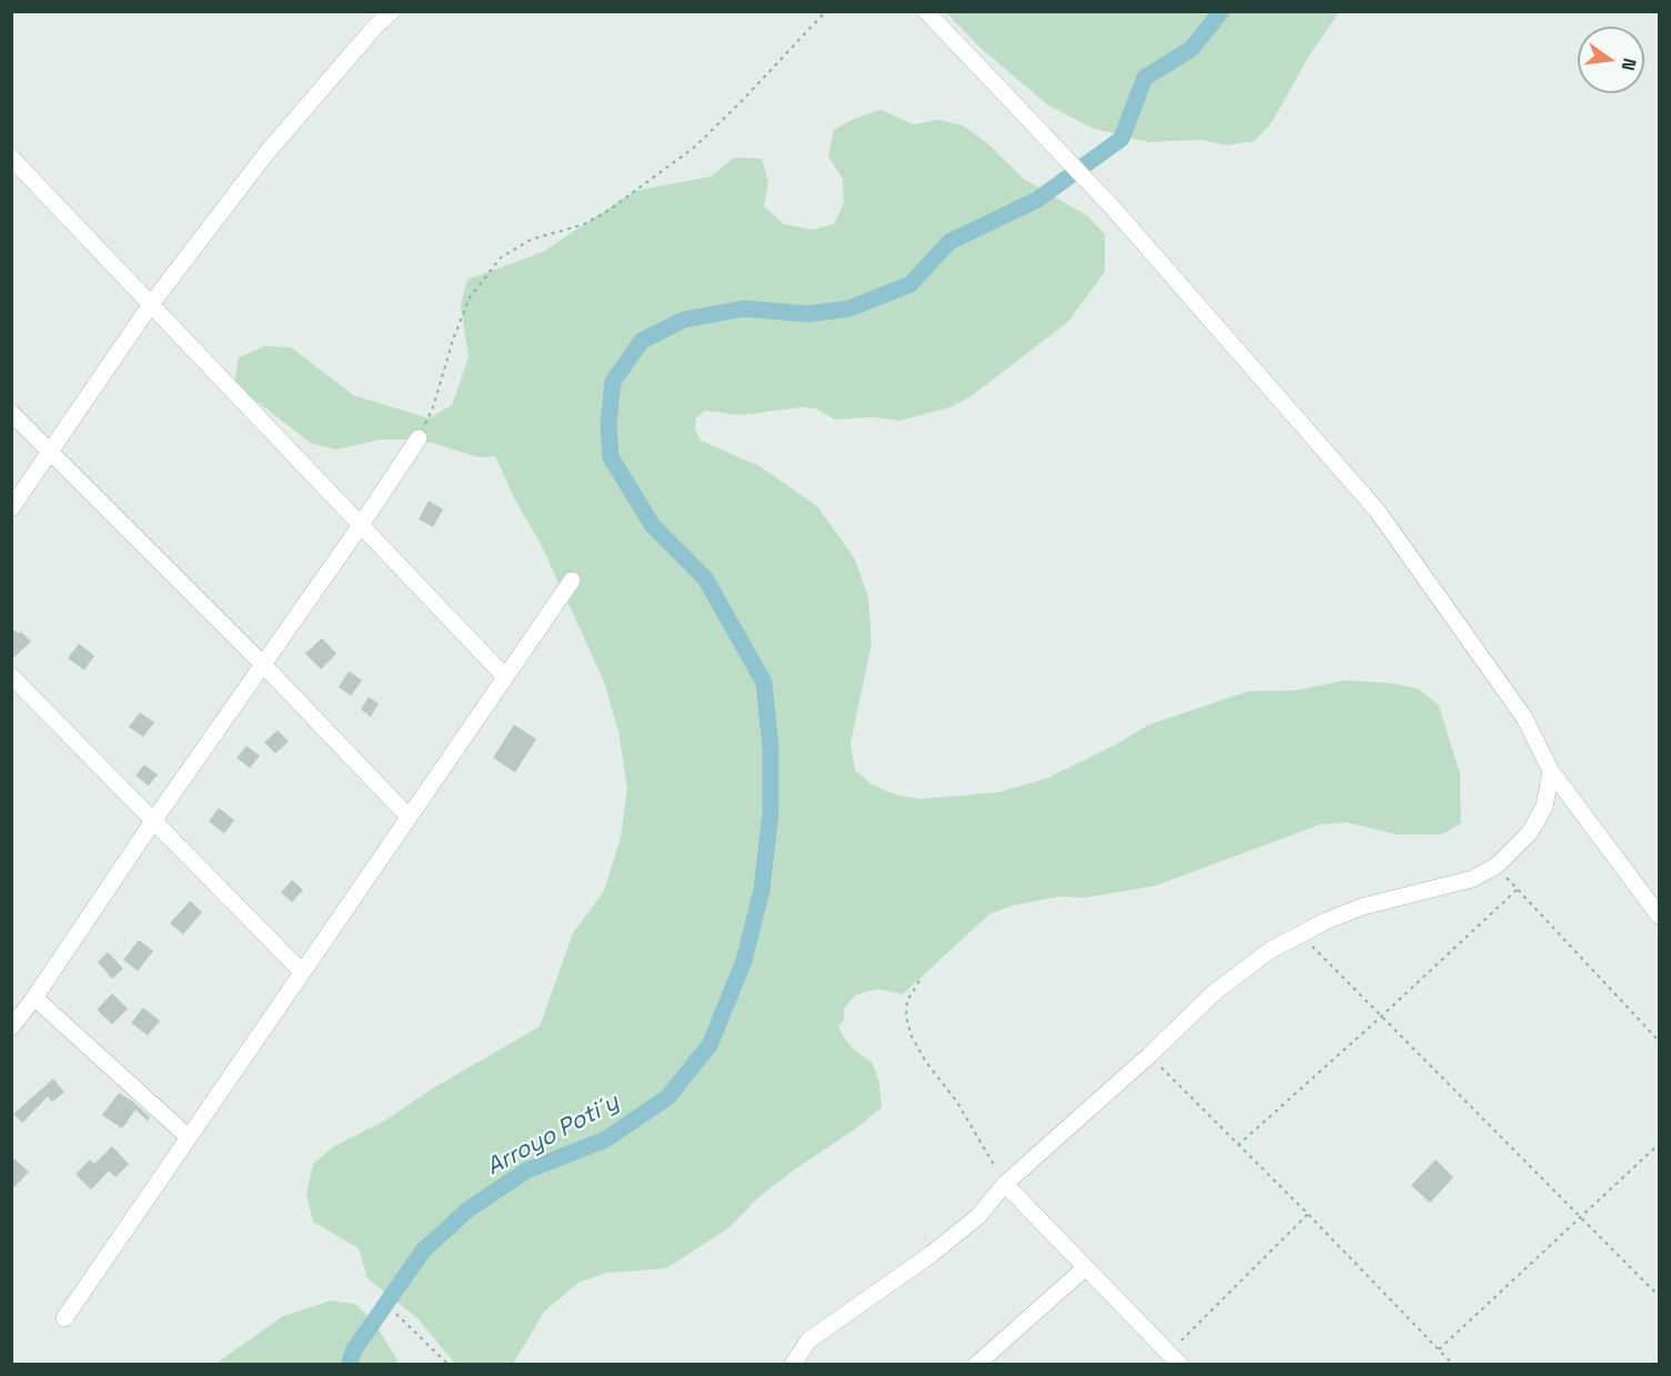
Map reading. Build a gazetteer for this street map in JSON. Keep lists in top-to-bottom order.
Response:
{
  "water": ["Arroyo Poti´y"],
  "north": "right"
}
